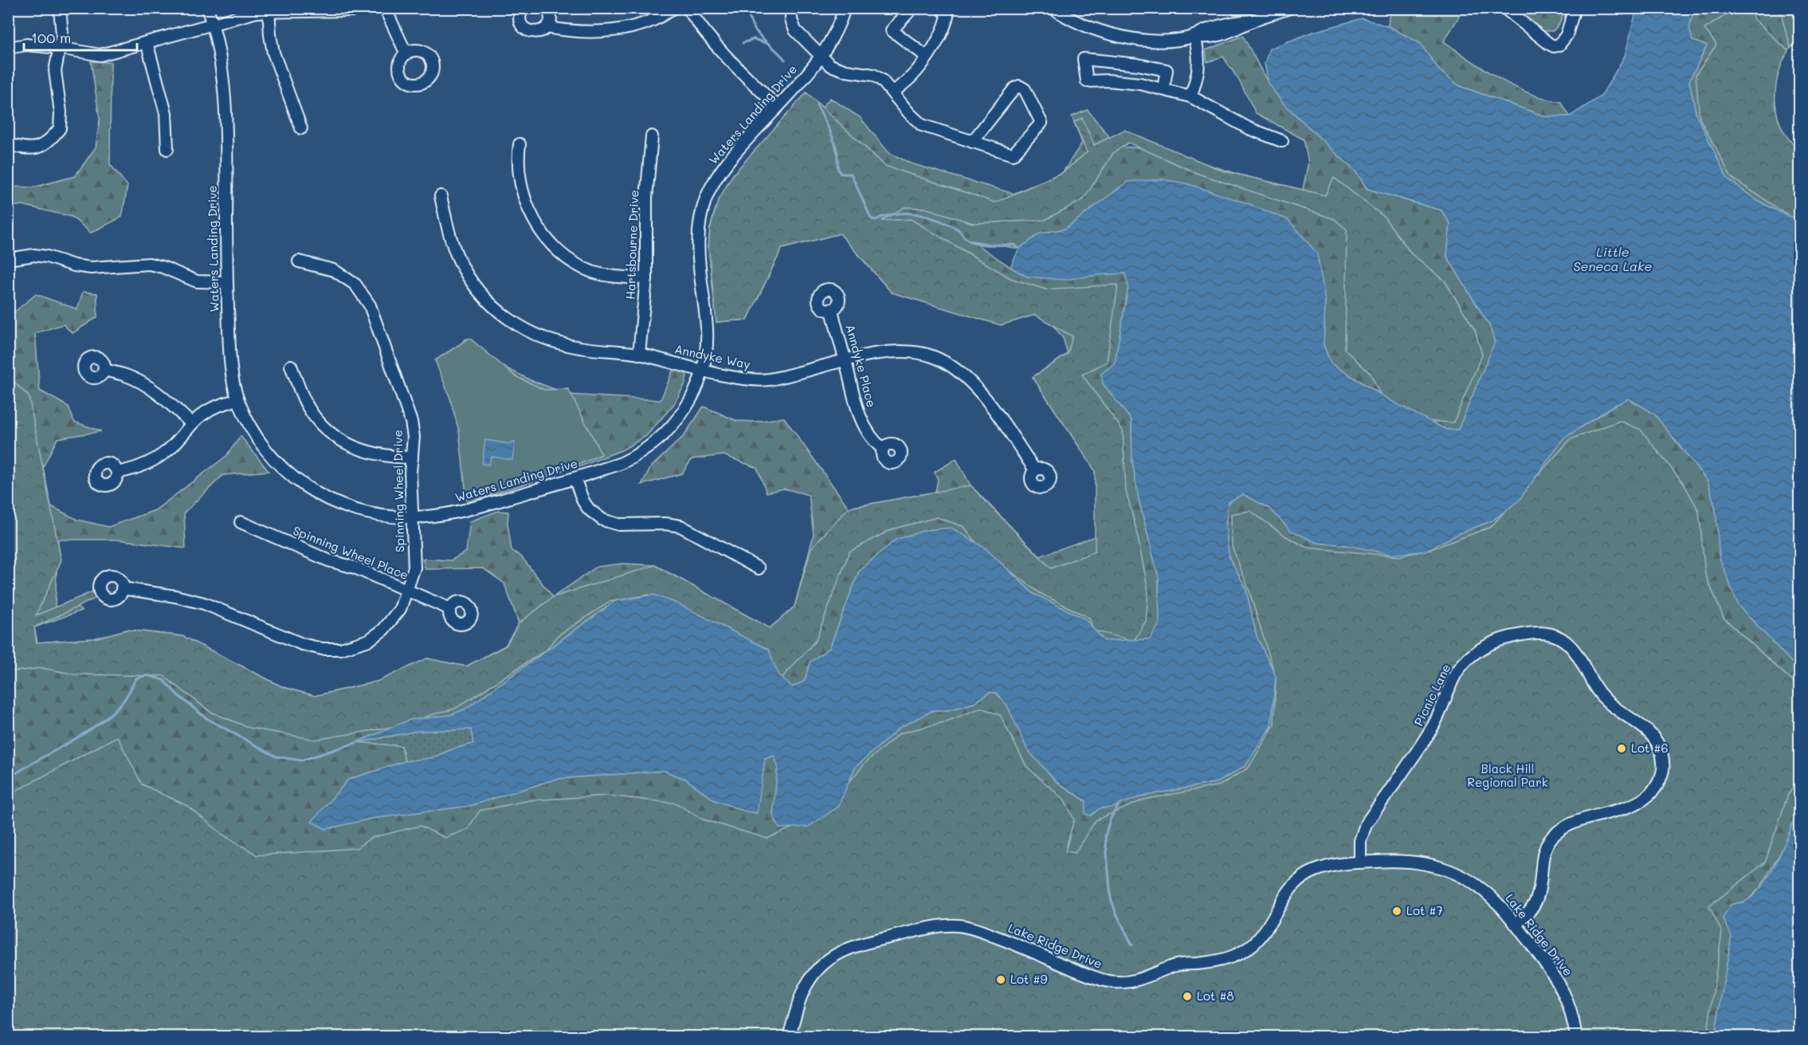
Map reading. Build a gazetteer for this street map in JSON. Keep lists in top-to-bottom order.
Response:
{
  "streets": {
    "street": [
      "Waters Landing Drive",
      "Hartsbourne Drive",
      "Anndyke Way",
      "Anndyke Place",
      "Spinning Wheel Drive",
      "Spinning Wheel Place",
      "Picnic Lane",
      "Lake Ridge Drive"
    ]
  },
  "crossings": [
    ["Waters Landing Drive", "Anndyke Way"],
    ["Waters Landing Drive", "Spinning Wheel Drive"],
    ["Hartsbourne Drive", "Anndyke Way"],
    ["Anndyke Way", "Anndyke Place"],
    ["Spinning Wheel Drive", "Spinning Wheel Place"],
    ["Picnic Lane", "Lake Ridge Drive"]
  ],
  "water": ["Little Seneca Lake"],
  "parks": ["Black Hill Regional Park"],
  "places": [
    "Lot #6",
    "Lot #7",
    "Lot #9",
    "Lot #8"
  ],
  "scale_bar": "100 m"
}
